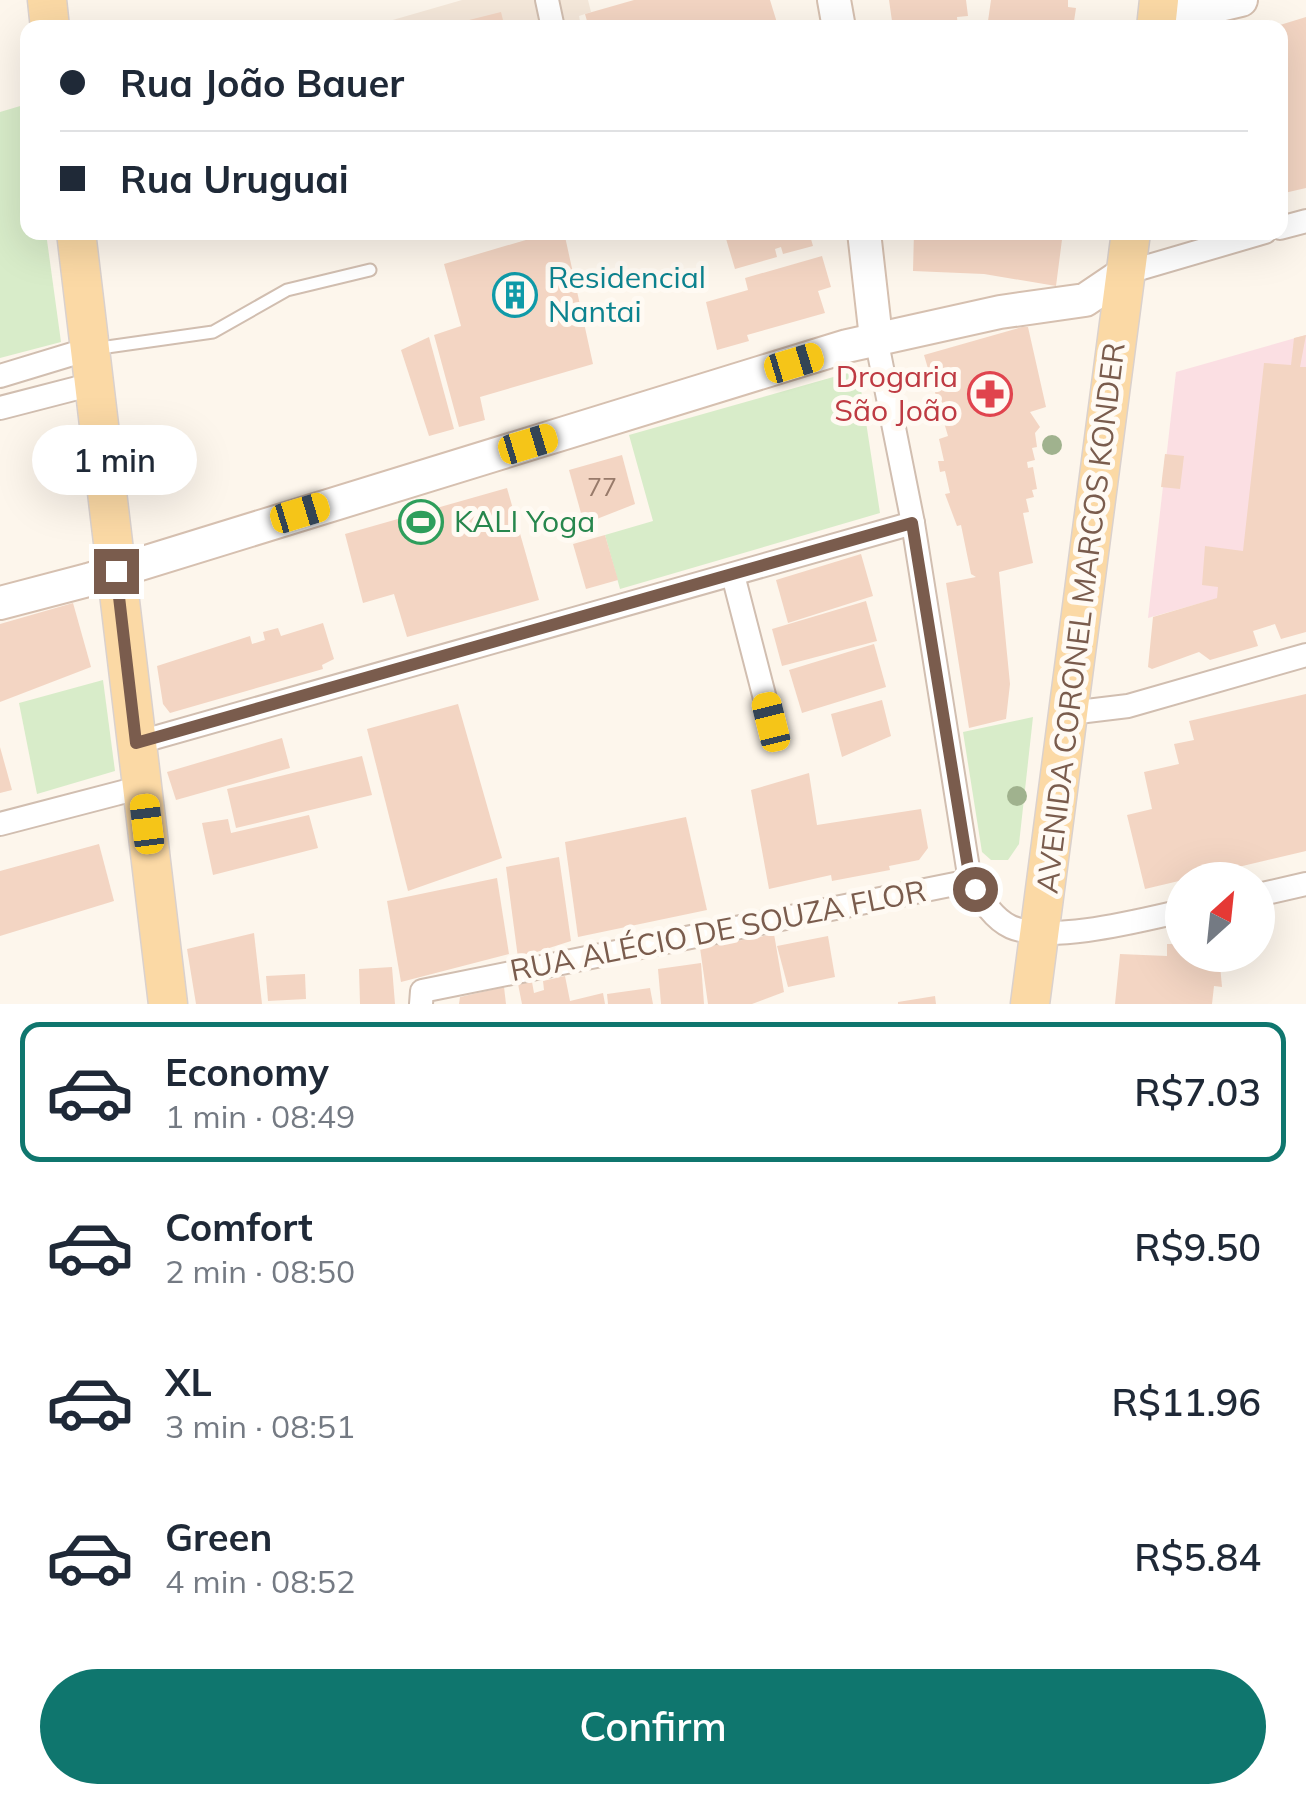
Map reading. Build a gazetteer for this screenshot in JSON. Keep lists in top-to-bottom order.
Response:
{
  "streets": {
    "main road": ["AVENIDA CORONEL MARCOS KONDER"],
    "street": ["RUA ALÉCIO DE SOUZA FLOR"]
  },
  "places": {
    "building": ["Residencial Nantai"],
    "pharmacy": ["Drogaria São João"],
    "sports": ["KALI Yoga"]
  },
  "house_numbers": ["77"],
  "north": "top right",
  "page": {
    "banner": ["Rua João Bauer", "Rua Uruguai"],
    "bubble": "1 min",
    "list": [
      {
        "name": "Economy",
        "note": "1 min · 08:49",
        "value": "R$7.03"
      },
      {
        "name": "Comfort",
        "note": "2 min · 08:50",
        "value": "R$9.50"
      },
      {
        "name": "XL",
        "note": "3 min · 08:51",
        "value": "R$11.96"
      },
      {
        "name": "Green",
        "note": "4 min · 08:52",
        "value": "R$5.84"
      }
    ],
    "buttons": "Confirm"
  }
}
